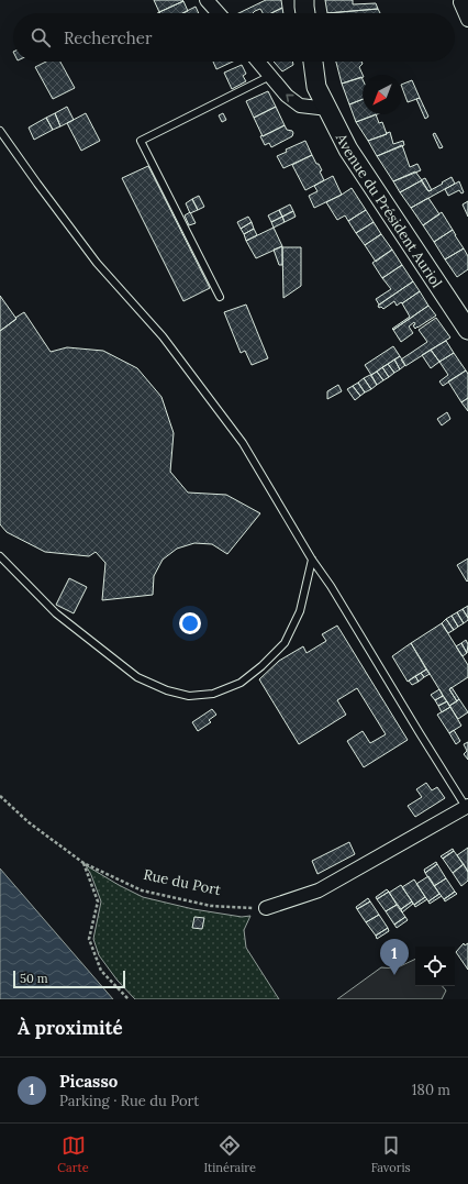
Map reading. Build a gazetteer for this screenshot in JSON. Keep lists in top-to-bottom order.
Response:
{
  "streets": {
    "main road": ["Avenue du Président Auriol"],
    "path": ["Rue du Port"]
  },
  "scale_bar": "50 m",
  "north": "bottom left",
  "page": {
    "search": "Rechercher",
    "pins": "1",
    "scale": "50 m",
    "heading": "À proximité",
    "list": [
      {
        "mark": "1",
        "name": "Picasso",
        "note": "Parking · Rue du Port",
        "value": "180 m"
      }
    ],
    "nav": ["Carte", "Itinéraire", "Favoris"]
  }
}
